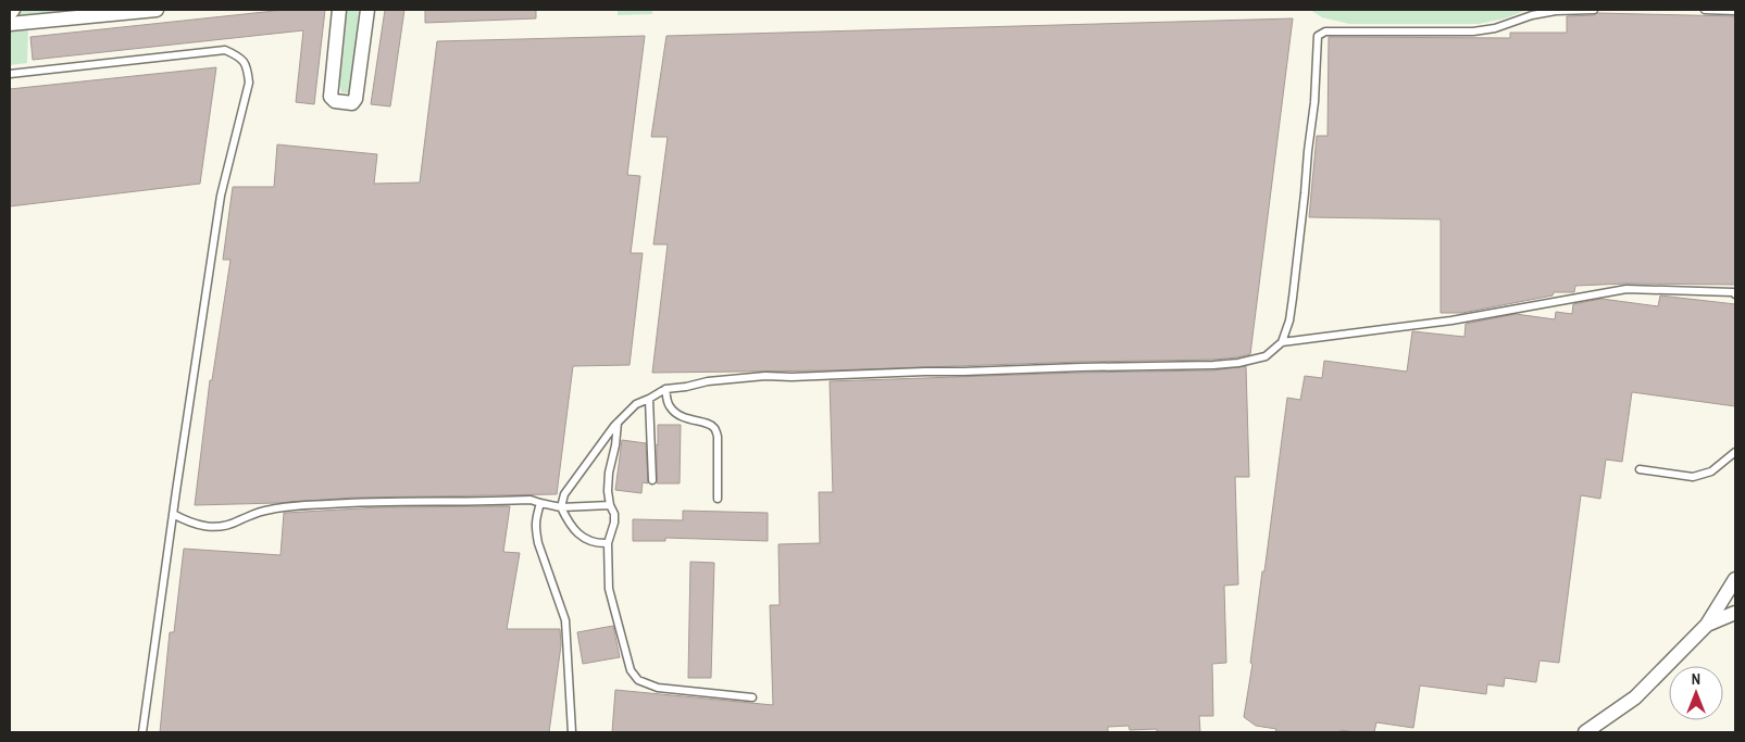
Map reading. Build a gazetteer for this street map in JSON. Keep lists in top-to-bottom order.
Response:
{
  "north": "top"
}
